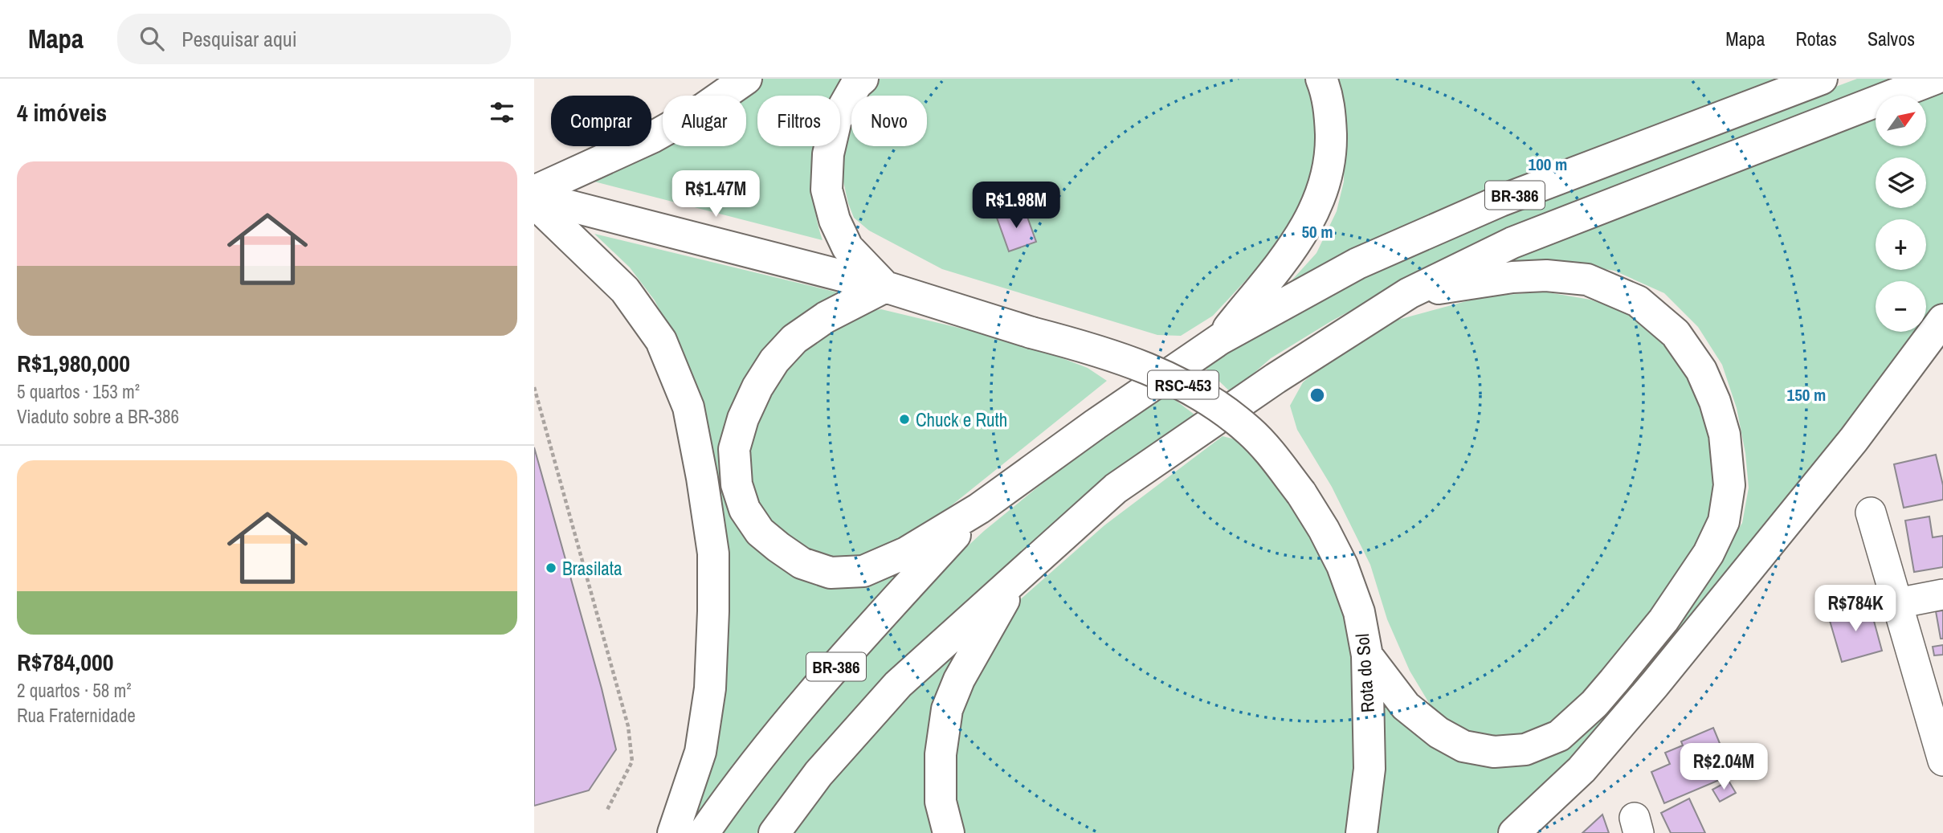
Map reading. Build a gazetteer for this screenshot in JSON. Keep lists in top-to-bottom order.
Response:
{
  "streets": {
    "main road": ["BR-386", "RSC-453", "Rota do Sol"]
  },
  "places": ["Chuck e Ruth", "Brasilata"],
  "north": "top right",
  "page": {
    "header": "Mapa",
    "search": "Pesquisar aqui",
    "nav": ["Mapa", "Rotas", "Salvos"],
    "heading": "4 imóveis",
    "map_buttons": ["+", "−"],
    "chip": [
      "Comprar",
      "Alugar",
      "Filtros",
      "Novo"
    ],
    "list": [
      {
        "name": "R$1,980,000",
        "note": "5 quartos · 153 m² · Viaduto sobre a BR-386"
      },
      {
        "name": "R$784,000",
        "note": "2 quartos · 58 m² · Rua Fraternidade"
      }
    ],
    "price": [
      "R$1.47M",
      "R$1.98M",
      "R$784K",
      "R$2.04M"
    ]
  },
  "rings": ["100 m", "50 m", "150 m"]
}
